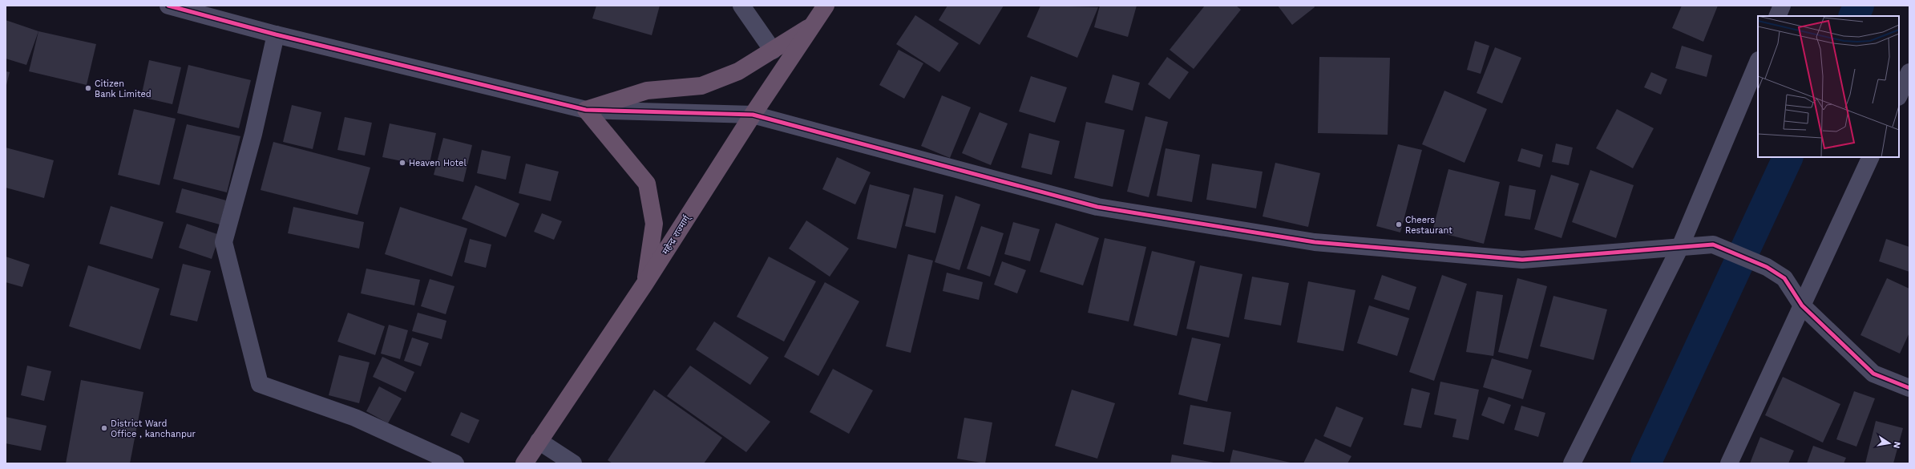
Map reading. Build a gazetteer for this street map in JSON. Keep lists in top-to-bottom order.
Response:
{
  "streets": {
    "highway": ["महेन्द्र राज्मार्ग्"]
  },
  "places": [
    "Citizen Bank Limited",
    "Heaven Hotel",
    "Cheers Restaurant",
    "District Ward Office , kanchanpur"
  ],
  "north": "right"
}
